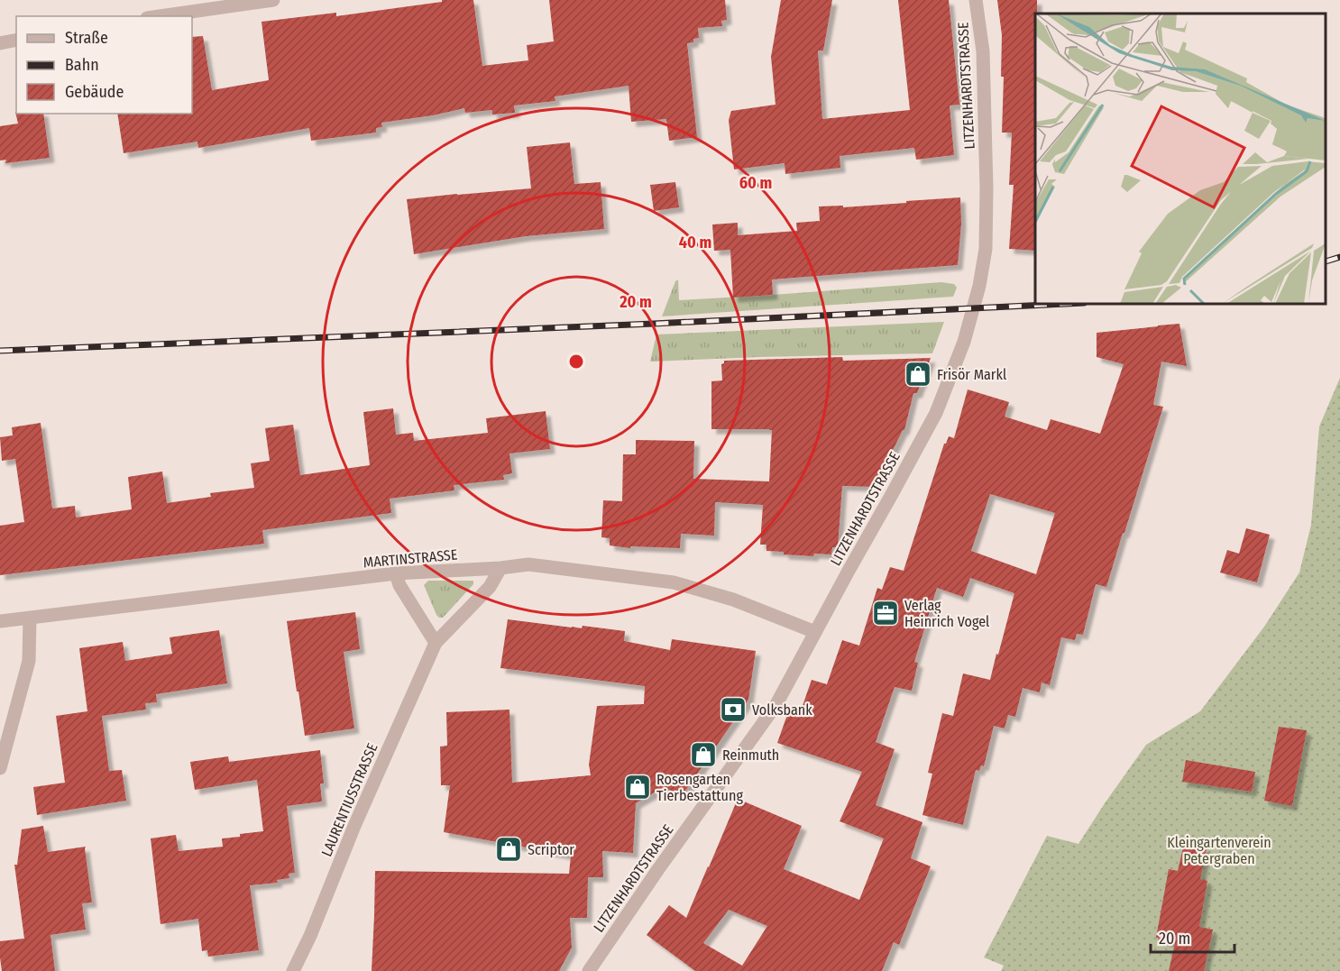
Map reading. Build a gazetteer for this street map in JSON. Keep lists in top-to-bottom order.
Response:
{
  "streets": {
    "street": ["LITZENHARDTSTRASSE", "MARTINSTRASSE", "LAURENTIUSSTRASSE"]
  },
  "crossings": [
    ["LITZENHARDTSTRASSE", "MARTINSTRASSE"],
    ["MARTINSTRASSE", "LAURENTIUSSTRASSE"]
  ],
  "parks": ["Kleingartenverein Petergraben"],
  "places": {
    "shop": [
      "Frisör Markl",
      "Reinmuth",
      "Rosengarten Tierbestattung",
      "Scriptor"
    ],
    "office": ["Verlag Heinrich Vogel"],
    "bank": ["Volksbank"]
  },
  "legend": ["Straße", "Bahn", "Gebäude"],
  "scale_bar": "20 m",
  "rings": ["60 m", "40 m", "20 m"]
}
